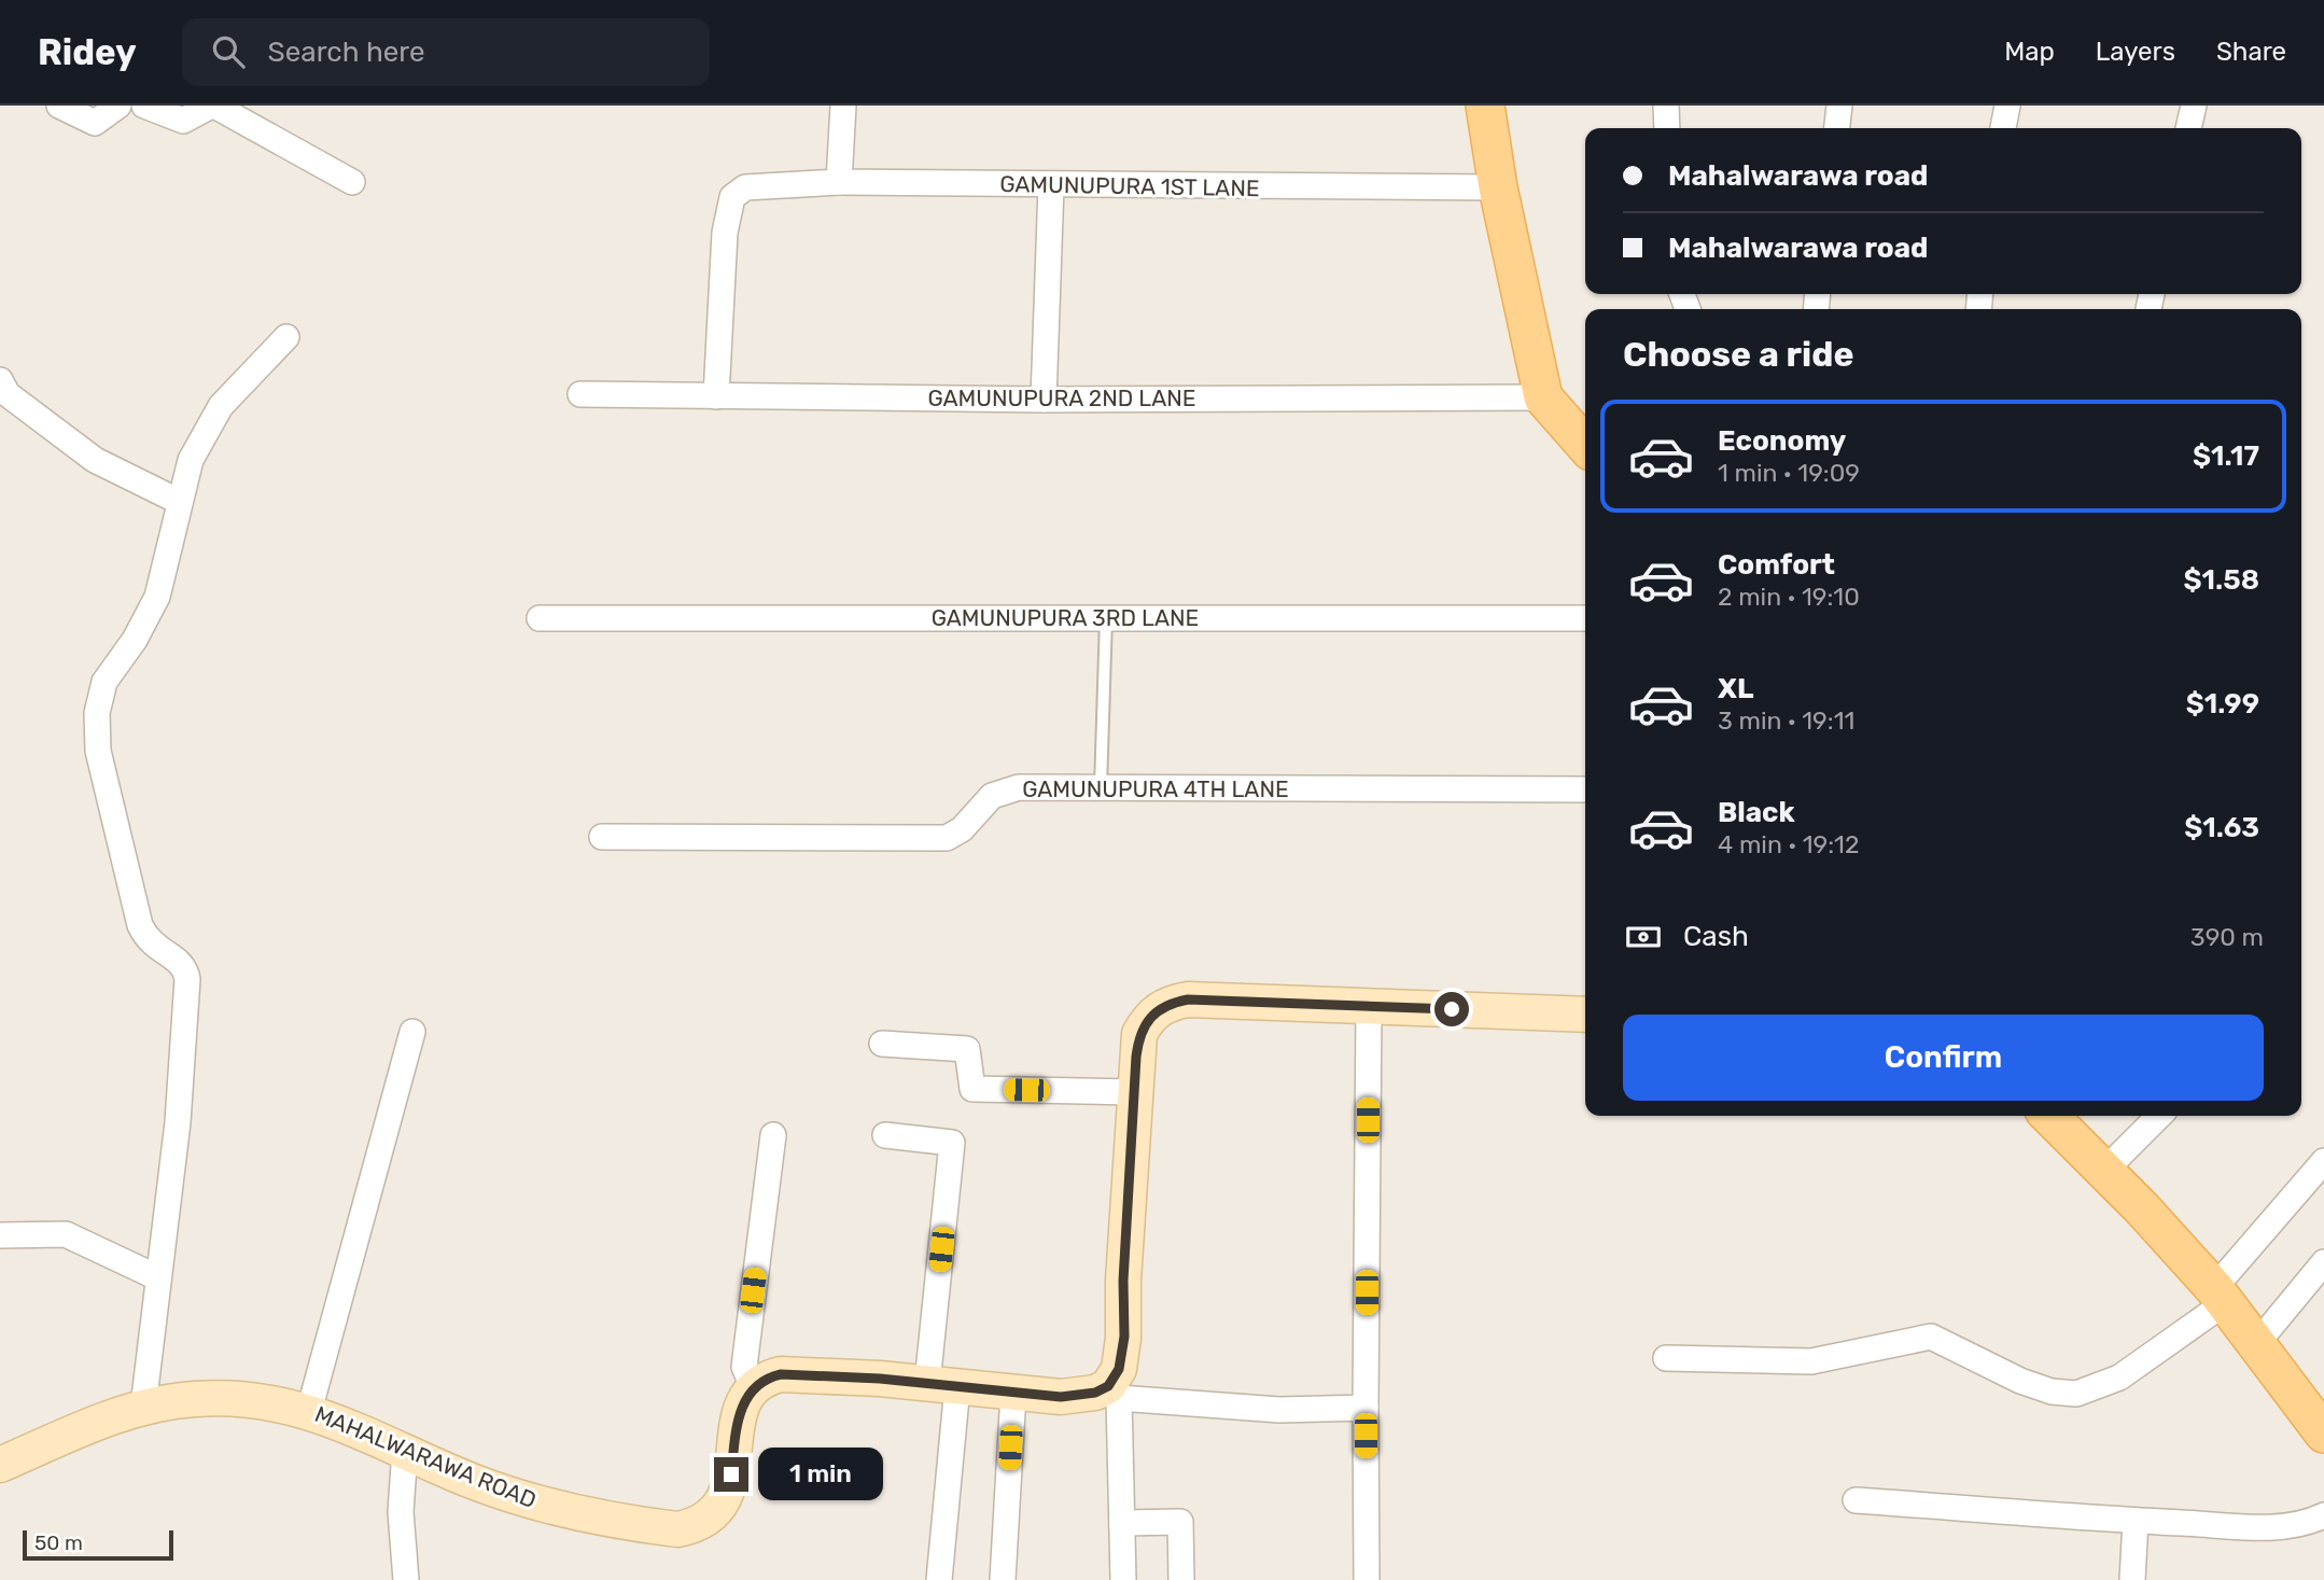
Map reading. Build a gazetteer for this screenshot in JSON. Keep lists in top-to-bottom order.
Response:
{
  "streets": {
    "street": [
      "GAMUNUPURA 1ST LANE",
      "GAMUNUPURA 2ND LANE",
      "GAMUNUPURA 3RD LANE",
      "GAMUNUPURA 4TH LANE",
      "MAHALWARAWA ROAD"
    ]
  },
  "crossings": [
    ["GAMUNUPURA 1ST LANE", "GAMUNUPURA 2ND LANE"]
  ],
  "scale_bar": "50 m",
  "page": {
    "header": "Ridey",
    "search": "Search here",
    "nav": ["Map", "Layers", "Share"],
    "banner": ["Mahalwarawa road", "Mahalwarawa road"],
    "heading": "Choose a ride",
    "list": [
      {
        "name": "Economy",
        "note": "1 min · 19:09",
        "value": "$1.17"
      },
      {
        "name": "Comfort",
        "note": "2 min · 19:10",
        "value": "$1.58"
      },
      {
        "name": "XL",
        "note": "3 min · 19:11",
        "value": "$1.99"
      },
      {
        "name": "Black",
        "note": "4 min · 19:12",
        "value": "$1.63"
      }
    ],
    "pay": ["Cash", "390 m"],
    "buttons": "Confirm",
    "bubble": "1 min",
    "scale": "50 m"
  }
}
